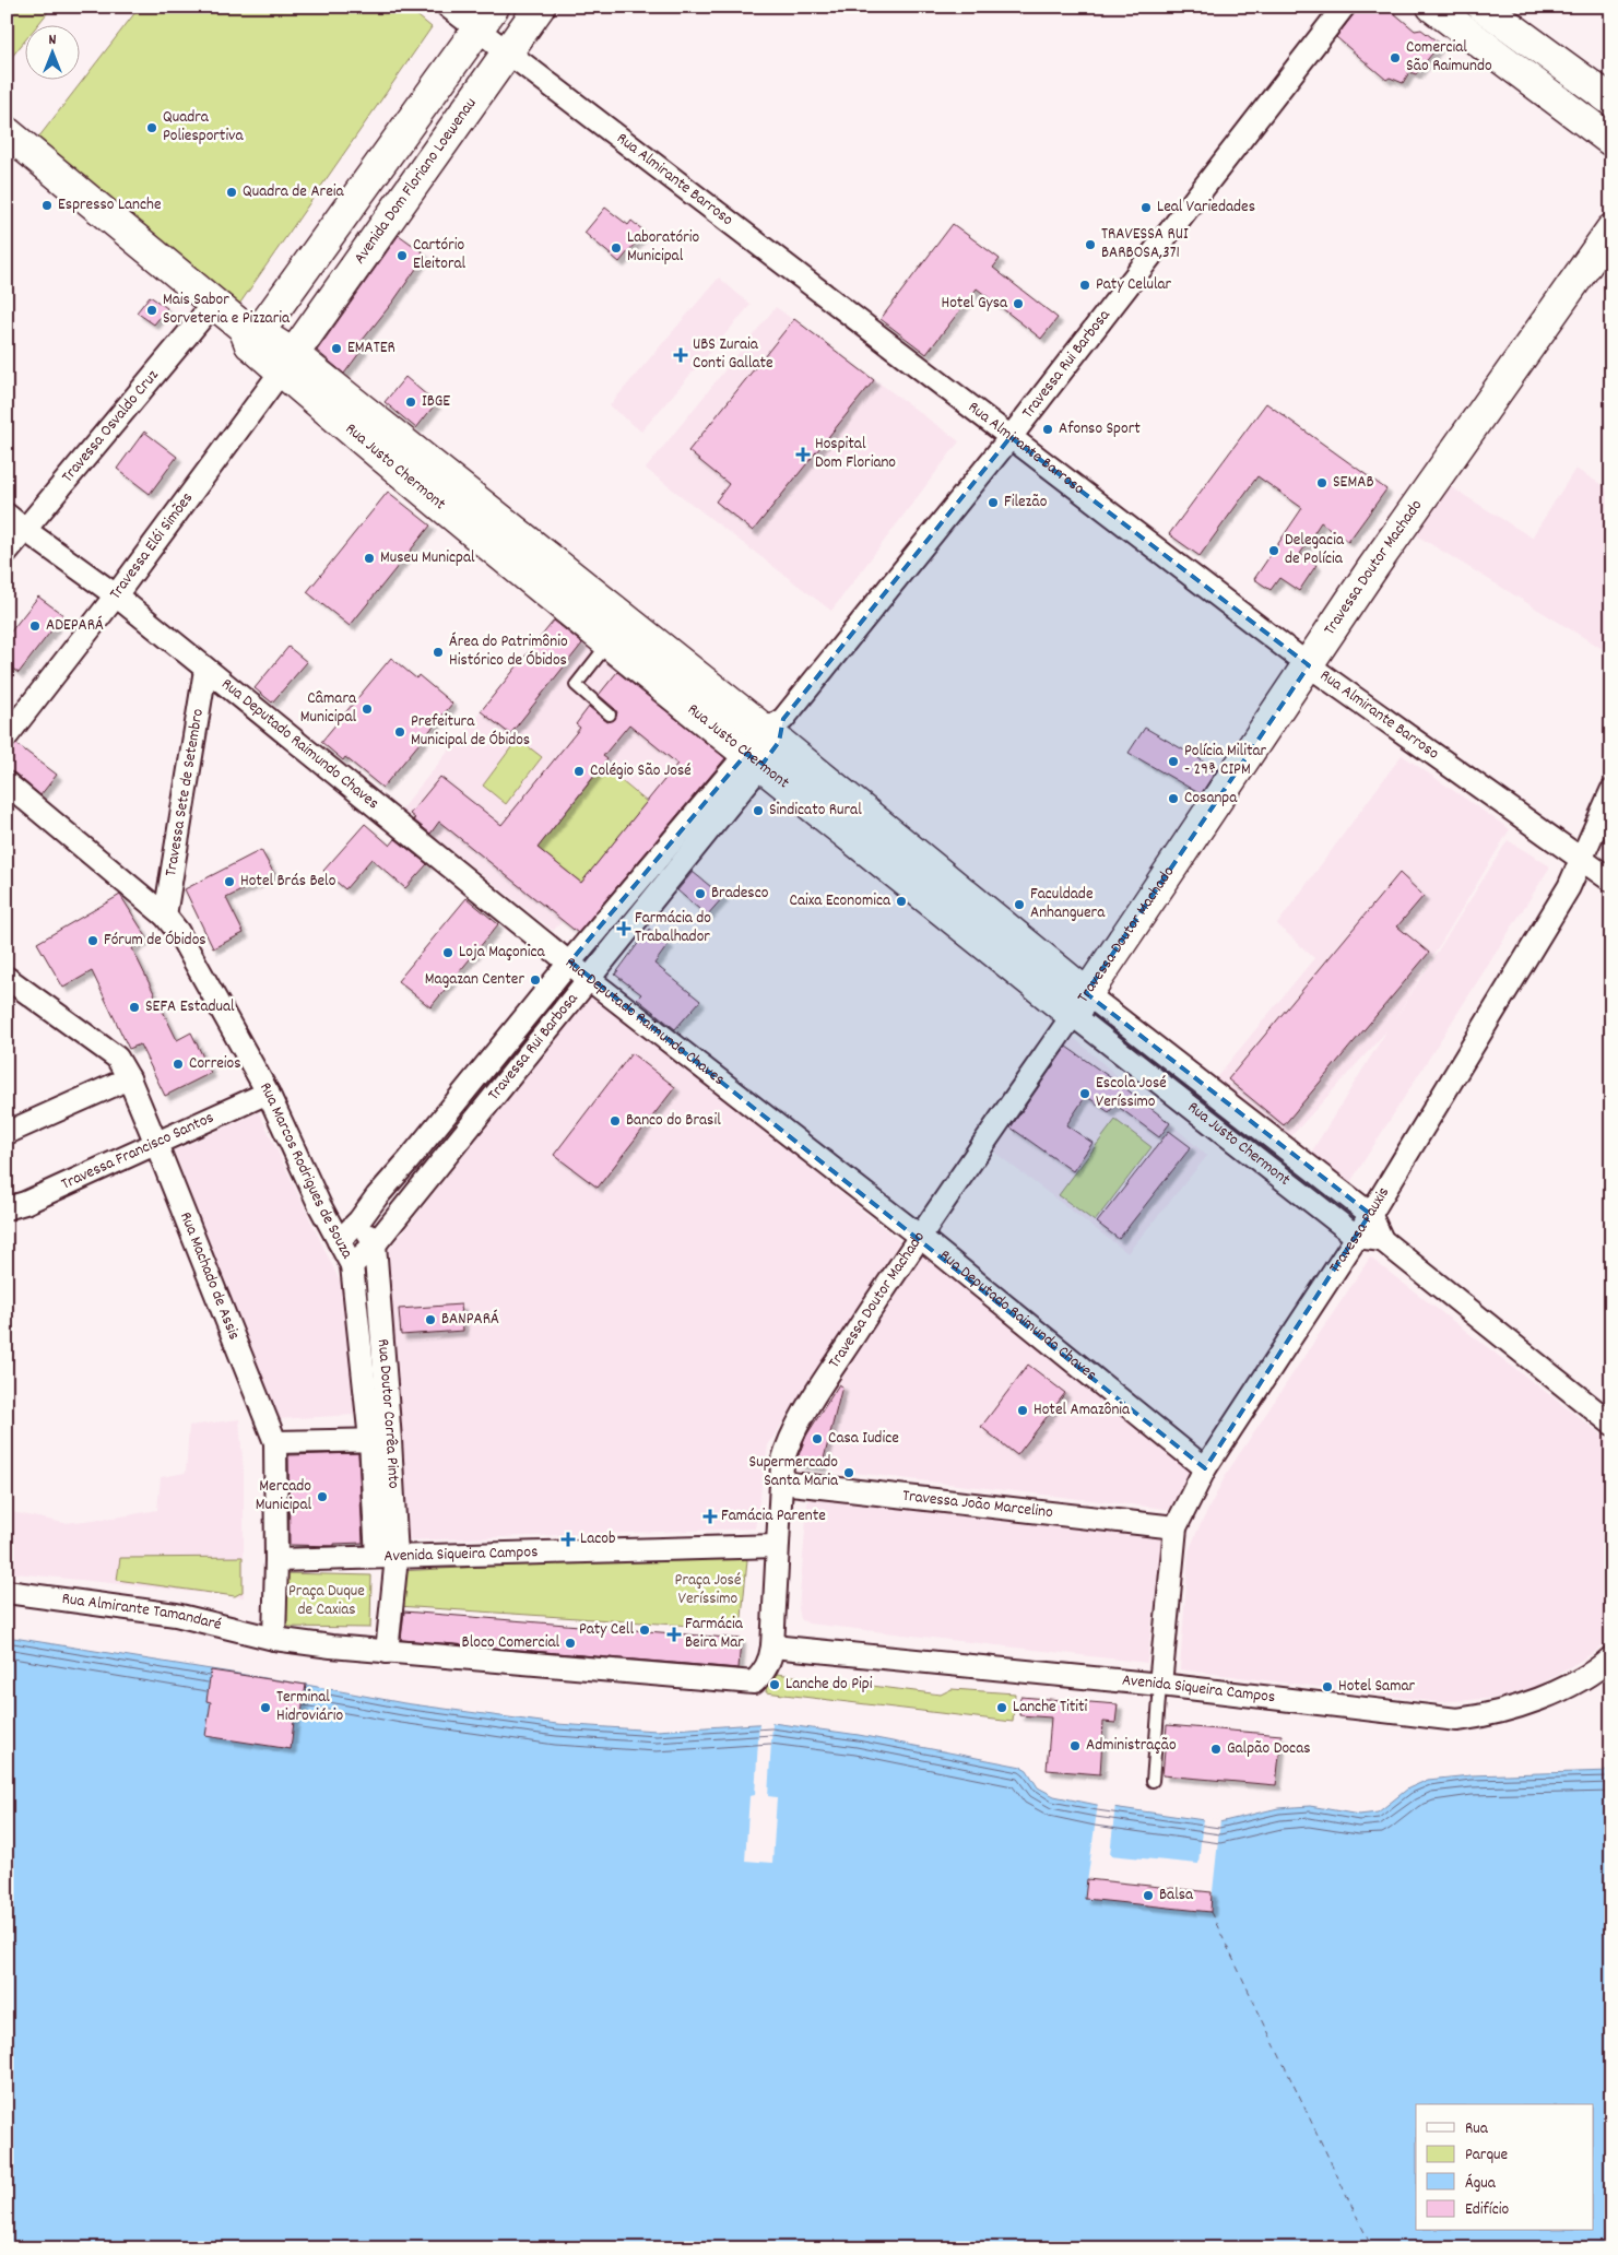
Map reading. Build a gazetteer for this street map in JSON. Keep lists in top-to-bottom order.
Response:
{
  "streets": {
    "street": [
      "Avenida Dom Floriano Loewenau",
      "Rua Almirante Barroso",
      "Travessa Rui Barbosa",
      "Travessa Osvaldo Cruz",
      "Rua Justo Chermont",
      "Travessa Elói Simões",
      "Travessa Doutor Machado",
      "Rua Deputado Raimundo Chaves",
      "Travessa Sete de Setembro",
      "Travessa Francisco Santos",
      "Rua Marcos Rodrigues de Souza",
      "Travessa Pauxis",
      "Rua Machado de Assis",
      "Rua Doutor Corrêa Pinto",
      "Travessa João Marcelino",
      "Avenida Siqueira Campos",
      "Rua Almirante Tamandaré"
    ]
  },
  "crossings": [
    ["Avenida Dom Floriano Loewenau", "Rua Almirante Barroso"],
    ["Avenida Dom Floriano Loewenau", "Rua Justo Chermont"],
    ["Avenida Dom Floriano Loewenau", "Travessa Elói Simões"],
    ["Rua Almirante Barroso", "Travessa Rui Barbosa"],
    ["Rua Almirante Barroso", "Travessa Doutor Machado"],
    ["Rua Almirante Barroso", "Travessa Pauxis"],
    ["Travessa Rui Barbosa", "Rua Justo Chermont"],
    ["Travessa Rui Barbosa", "Rua Deputado Raimundo Chaves"],
    ["Travessa Rui Barbosa", "Rua Marcos Rodrigues de Souza"],
    ["Travessa Rui Barbosa", "Rua Doutor Corrêa Pinto"],
    ["Travessa Osvaldo Cruz", "Rua Justo Chermont"],
    ["Travessa Osvaldo Cruz", "Rua Deputado Raimundo Chaves"],
    ["Rua Justo Chermont", "Travessa Elói Simões"],
    ["Rua Justo Chermont", "Travessa Doutor Machado"],
    ["Rua Justo Chermont", "Travessa Pauxis"],
    ["Travessa Elói Simões", "Rua Deputado Raimundo Chaves"],
    ["Travessa Doutor Machado", "Rua Deputado Raimundo Chaves"],
    ["Travessa Doutor Machado", "Rua Doutor Corrêa Pinto"],
    ["Travessa Doutor Machado", "Travessa João Marcelino"],
    ["Travessa Doutor Machado", "Avenida Siqueira Campos"],
    ["Rua Deputado Raimundo Chaves", "Travessa Sete de Setembro"],
    ["Rua Deputado Raimundo Chaves", "Travessa Pauxis"],
    ["Travessa Sete de Setembro", "Rua Marcos Rodrigues de Souza"],
    ["Travessa Francisco Santos", "Rua Marcos Rodrigues de Souza"],
    ["Travessa Francisco Santos", "Rua Machado de Assis"],
    ["Rua Marcos Rodrigues de Souza", "Rua Doutor Corrêa Pinto"],
    ["Travessa Pauxis", "Travessa João Marcelino"],
    ["Travessa Pauxis", "Avenida Siqueira Campos"],
    ["Rua Machado de Assis", "Avenida Siqueira Campos"],
    ["Rua Machado de Assis", "Rua Almirante Tamandaré"],
    ["Rua Doutor Corrêa Pinto", "Avenida Siqueira Campos"]
  ],
  "parks": ["Praça José Veríssimo", "Praça Duque de Caxias"],
  "places": {
    "other": [
      "Comercial São Raimundo",
      "Quadra Poliesportiva",
      "Quadra de Areia",
      "Espresso Lanche",
      "Leal Variedades",
      "TRAVESSA RUI BARBOSA,371",
      "Laboratório Municipal",
      "Cartório Eleitoral",
      "Paty Celular",
      "Hotel Gysa",
      "Mais Sabor Sorveteria e Pizzaria",
      "EMATER",
      "IBGE",
      "Afonso Sport",
      "SEMAB",
      "Filezão",
      "Delegacia de Polícia",
      "Museu Municpal",
      "ADEPARÁ",
      "Área do Patrimônio Histórico de Óbidos",
      "Câmara Municipal",
      "Prefeitura Municipal de Óbidos",
      "Polícia Militar - 29ª CIPM",
      "Colégio São José",
      "Cosanpa",
      "Sindicato Rural",
      "Hotel Brás Belo",
      "Bradesco",
      "Caixa Economica",
      "Faculdade Anhanguera",
      "Fórum de Óbidos",
      "Loja Maçonica",
      "Magazan Center",
      "SEFA Estadual",
      "Correios",
      "Escola José Veríssimo",
      "Banco do Brasil",
      "BANPARÁ",
      "Hotel Amazônia",
      "Casa Iudice",
      "Supermercado Santa Maria",
      "Mercado Municipal",
      "Paty Cell",
      "Bloco Comercial",
      "Lanche do Pipi",
      "Hotel Samar",
      "Terminal Hidroviário",
      "Lanche Tititi",
      "Administração",
      "Galpão Docas",
      "Balsa"
    ],
    "health": [
      "UBS Zuraia Conti Gallate",
      "Hospital Dom Floriano",
      "Farmácia do Trabalhador",
      "Famácia Parente",
      "Lacob",
      "Farmácia Beira Mar"
    ]
  },
  "legend": [
    "Rua",
    "Parque",
    "Água",
    "Edifício"
  ],
  "north": "top"
}
